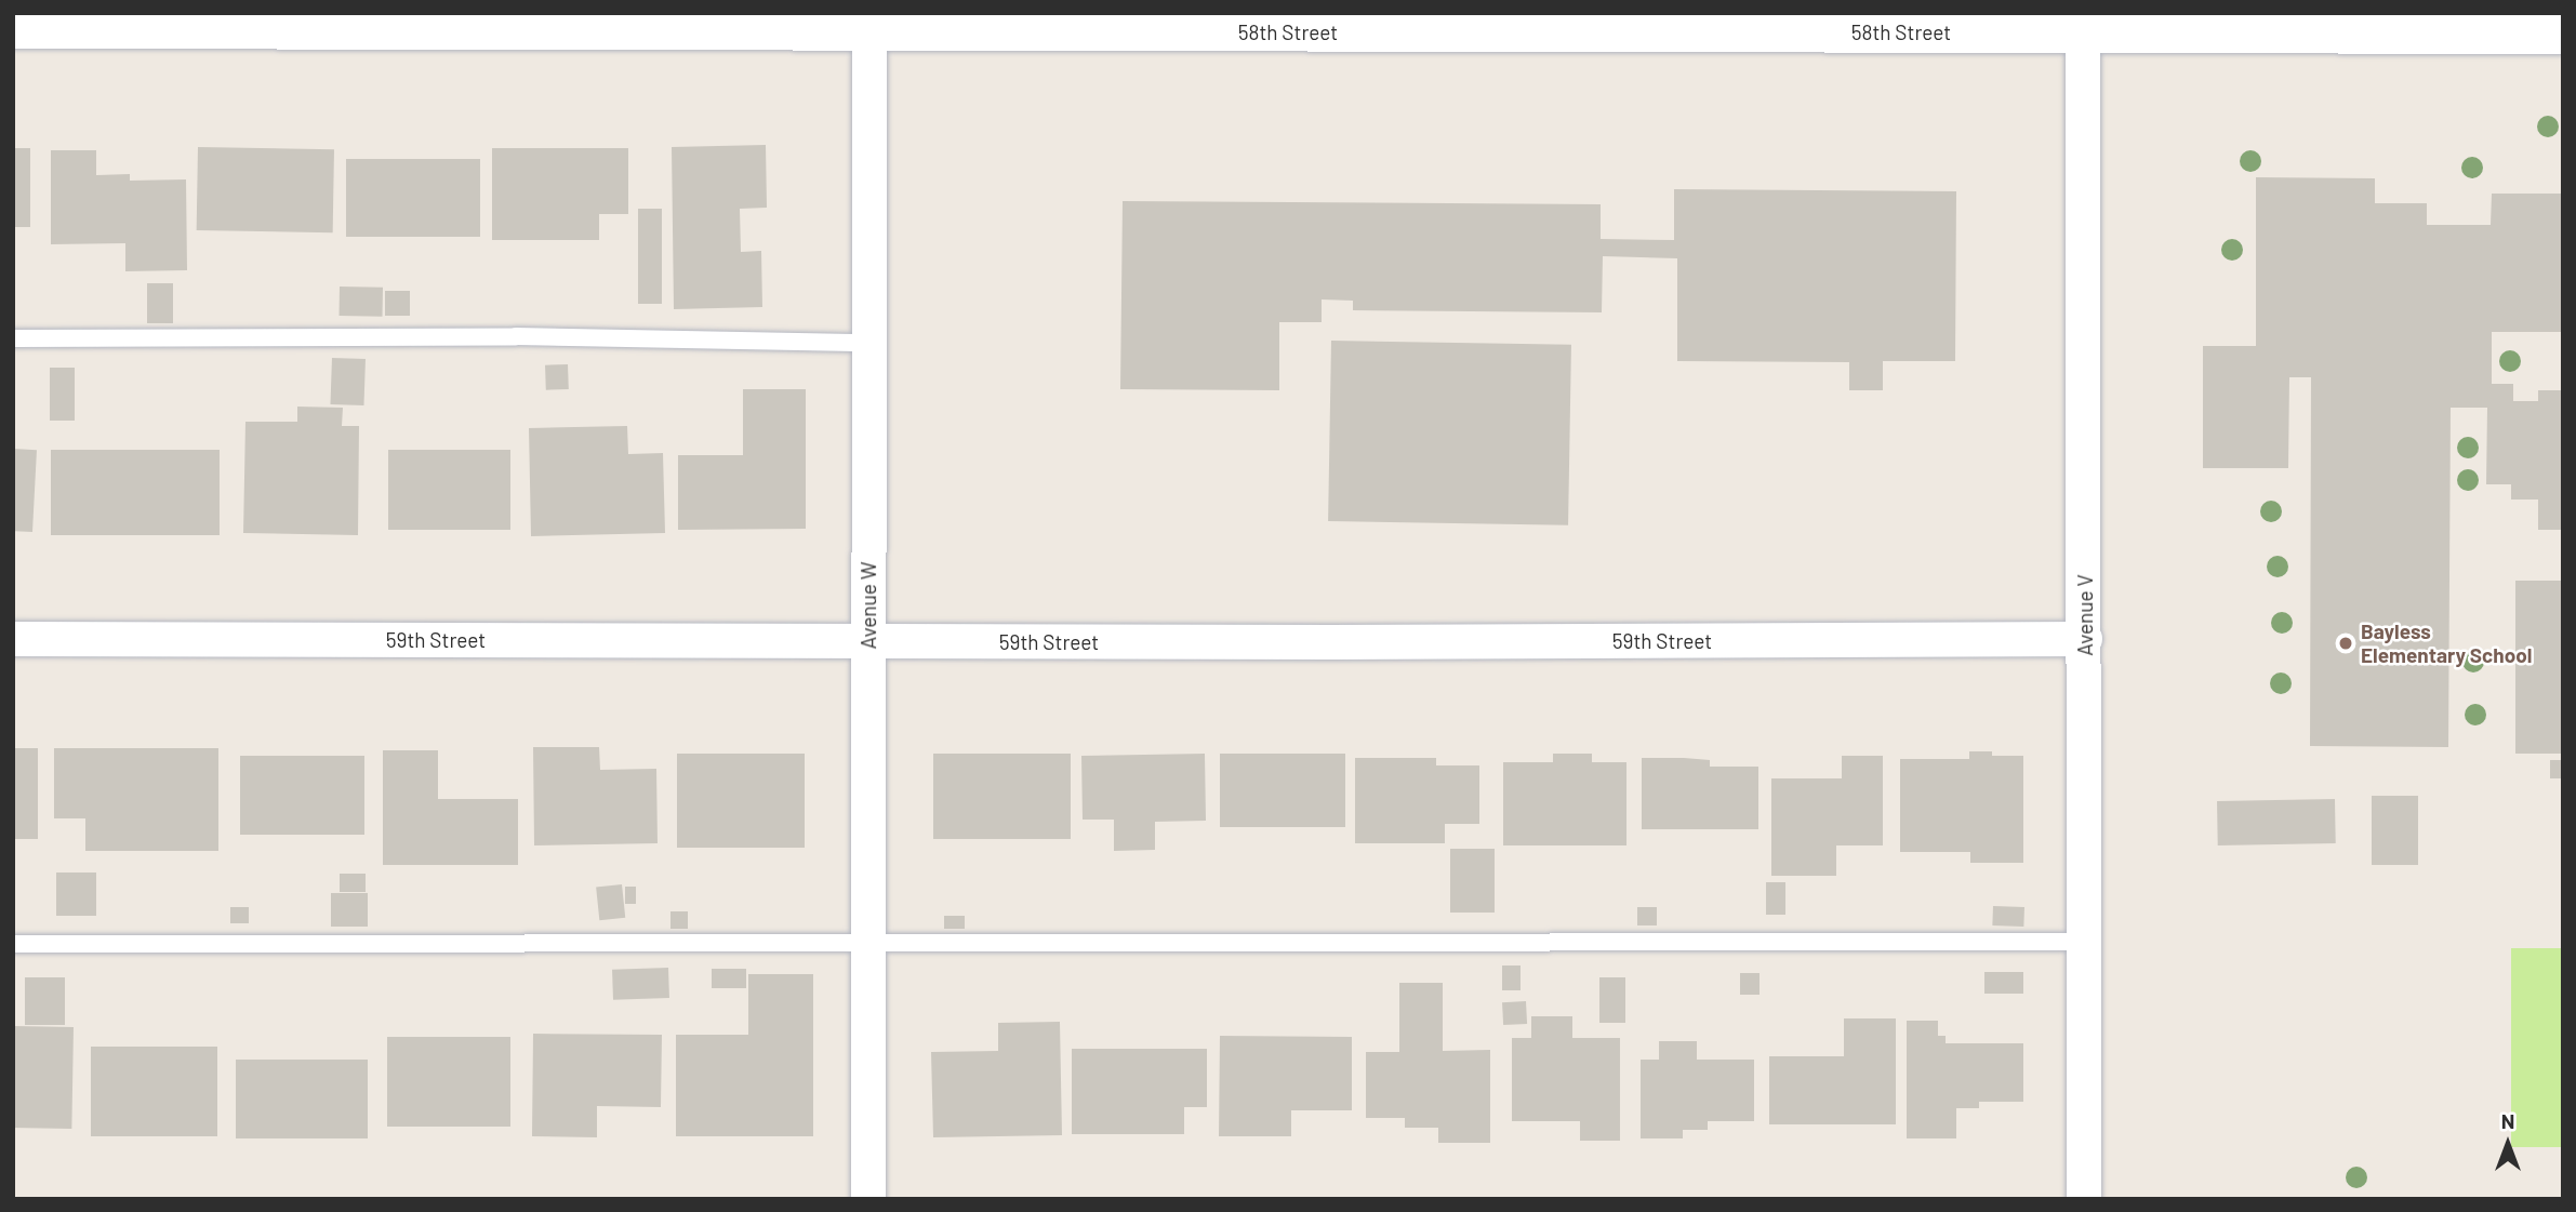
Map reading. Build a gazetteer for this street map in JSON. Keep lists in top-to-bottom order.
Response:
{
  "streets": {
    "street": [
      "58th Street",
      "Avenue W",
      "Avenue V",
      "59th Street"
    ]
  },
  "crossings": [
    ["58th Street", "Avenue W"],
    ["58th Street", "Avenue V"],
    ["Avenue W", "59th Street"],
    ["Avenue V", "59th Street"]
  ],
  "places": ["Bayless Elementary School"],
  "north": "top"
}
